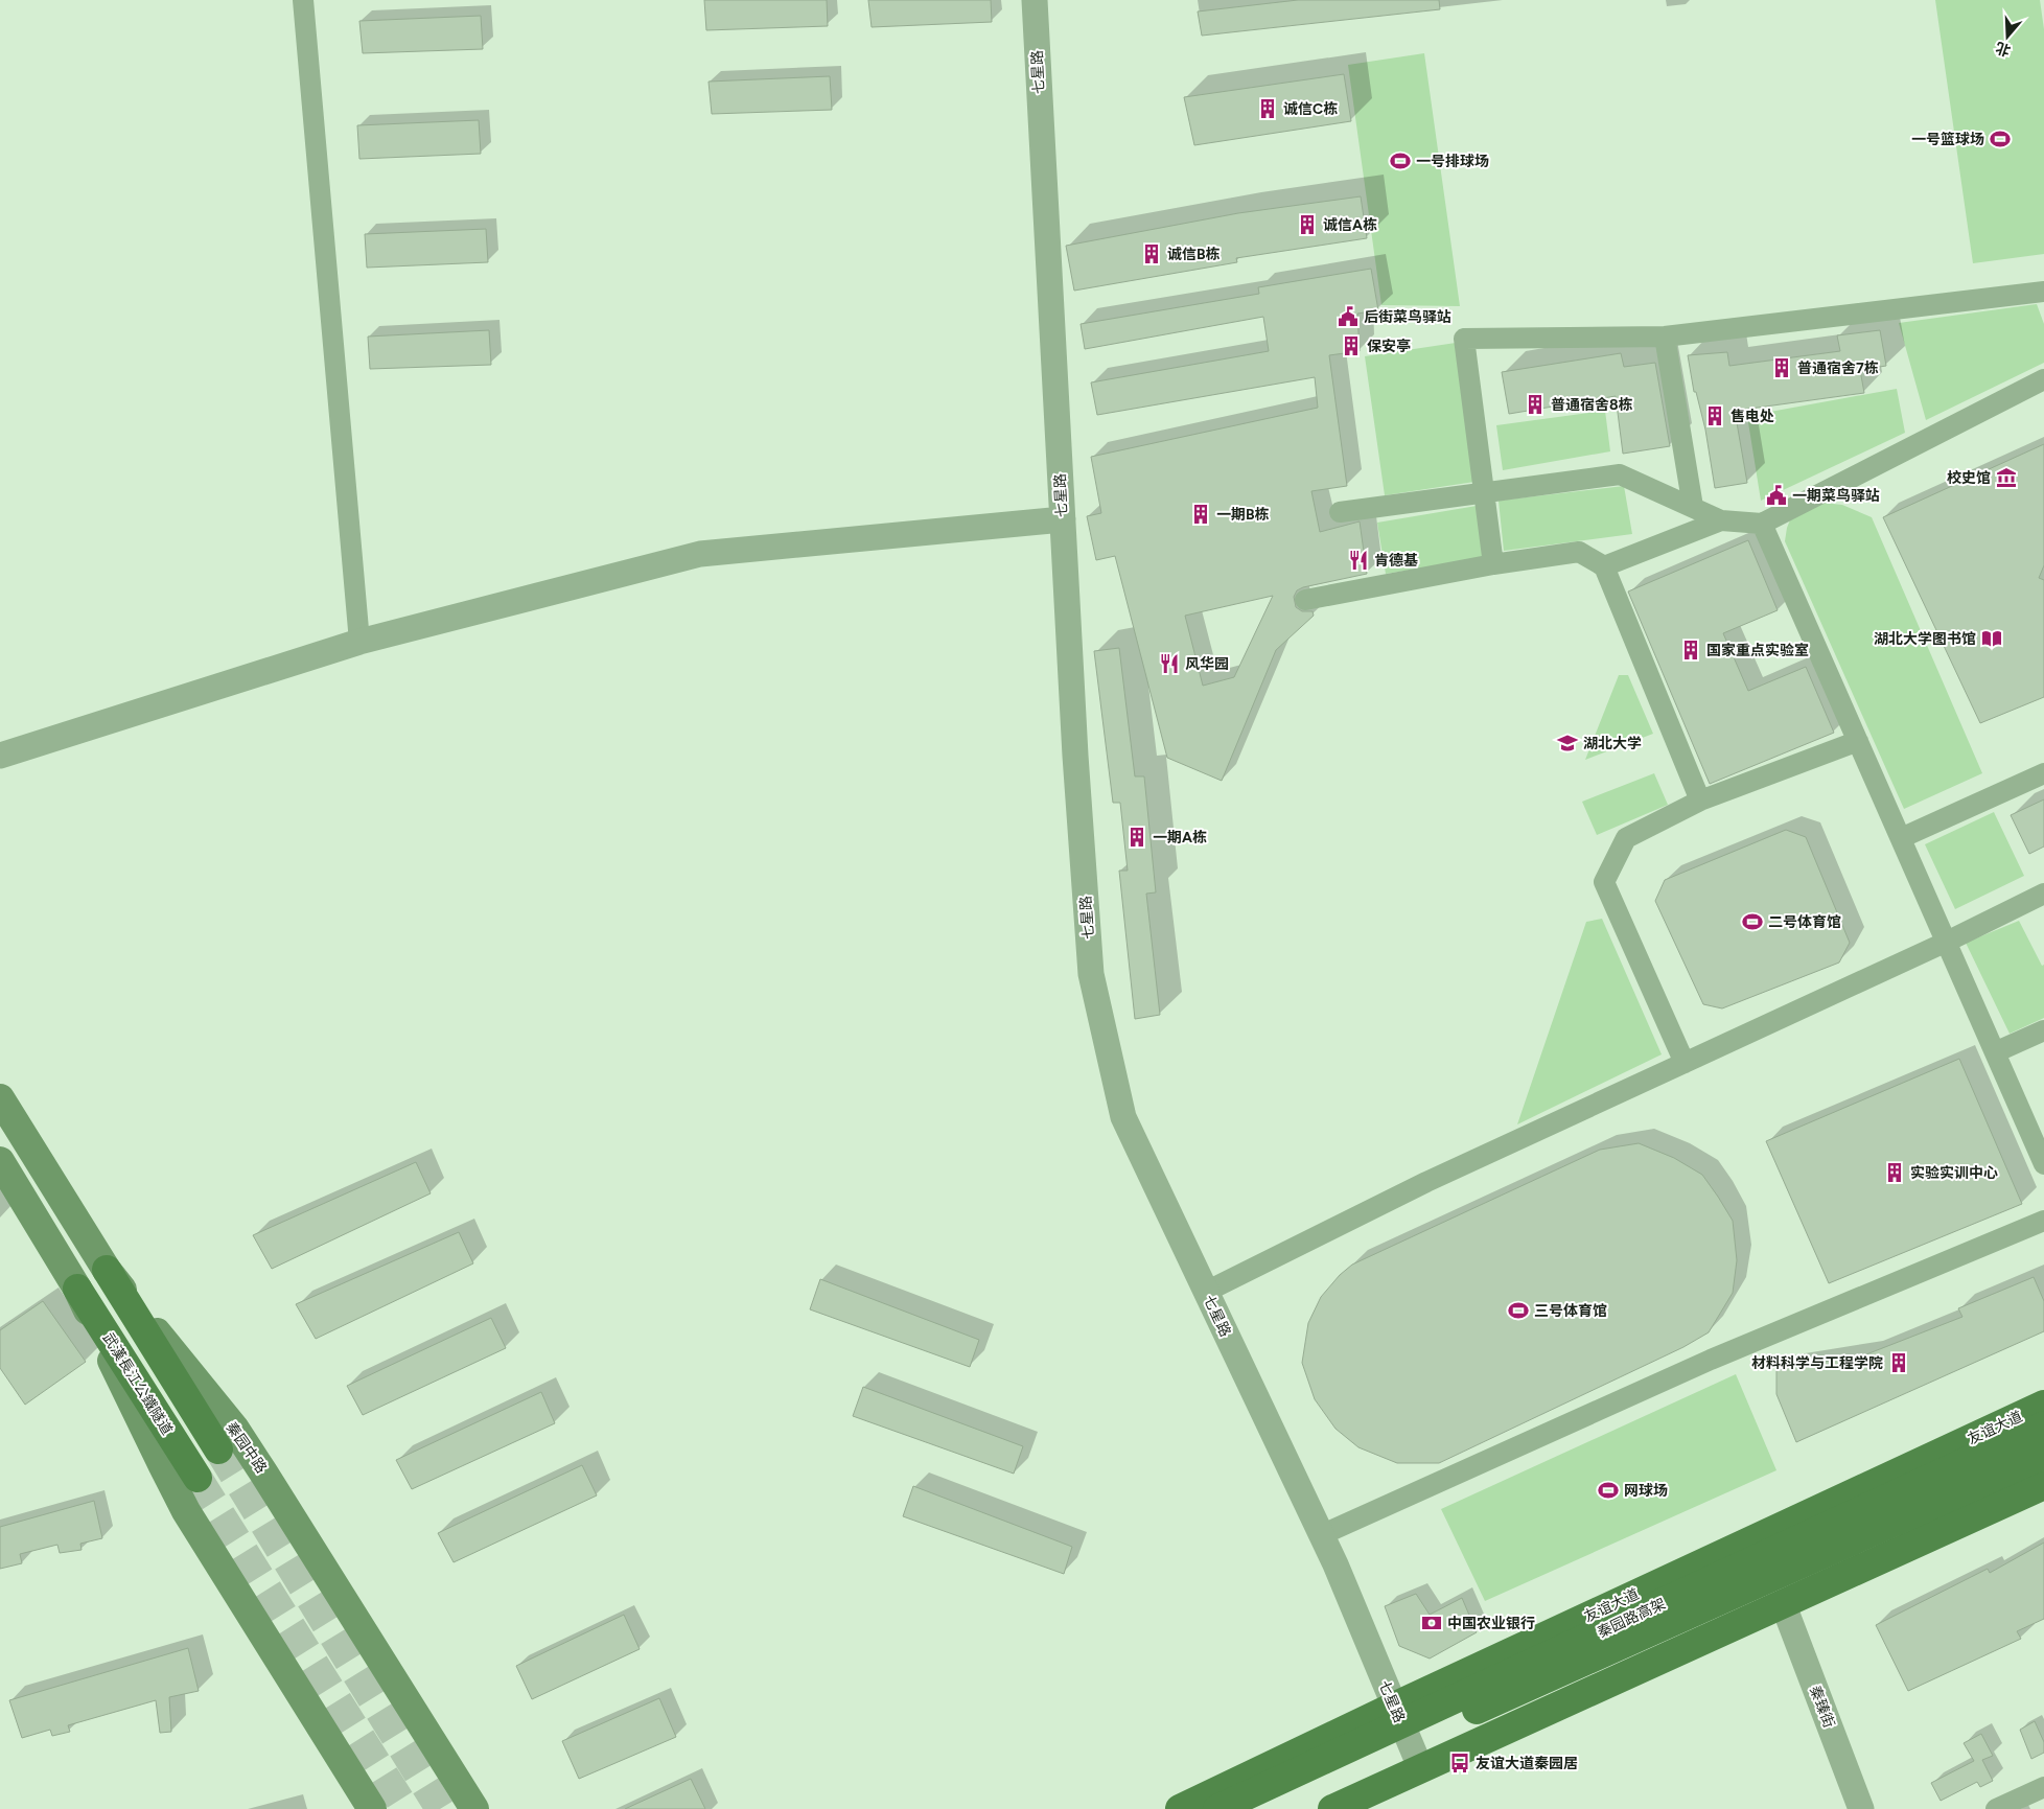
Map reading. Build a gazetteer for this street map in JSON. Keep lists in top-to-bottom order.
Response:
{
  "streets": {
    "main road": [
      "武漢長江公鐵隧道",
      "友谊大道",
      "秦园中路",
      "秦园路高架"
    ],
    "street": ["七星路", "秦臻街"]
  },
  "crossings": [
    ["七星路", "友谊大道"]
  ],
  "places": {
    "building": [
      "诚信C栋",
      "诚信A栋",
      "诚信B栋",
      "保安亭",
      "普通宿舍7栋",
      "普通宿舍8栋",
      "售电处",
      "一期B栋",
      "国家重点实验室",
      "一期A栋",
      "实验实训中心",
      "材料科学与工程学院"
    ],
    "sports": [
      "一号篮球场",
      "一号排球场",
      "二号体育馆",
      "三号体育馆",
      "网球场"
    ],
    "public building": ["后街菜鸟驿站", "一期菜鸟驿站"],
    "museum": ["校史馆"],
    "restaurant": ["肯德基", "风华园"],
    "library": ["湖北大学图书馆"],
    "school or university": ["湖北大学"],
    "bank": ["中国农业银行"],
    "bus stop": ["友谊大道秦园居"]
  },
  "north": "bottom"
}
